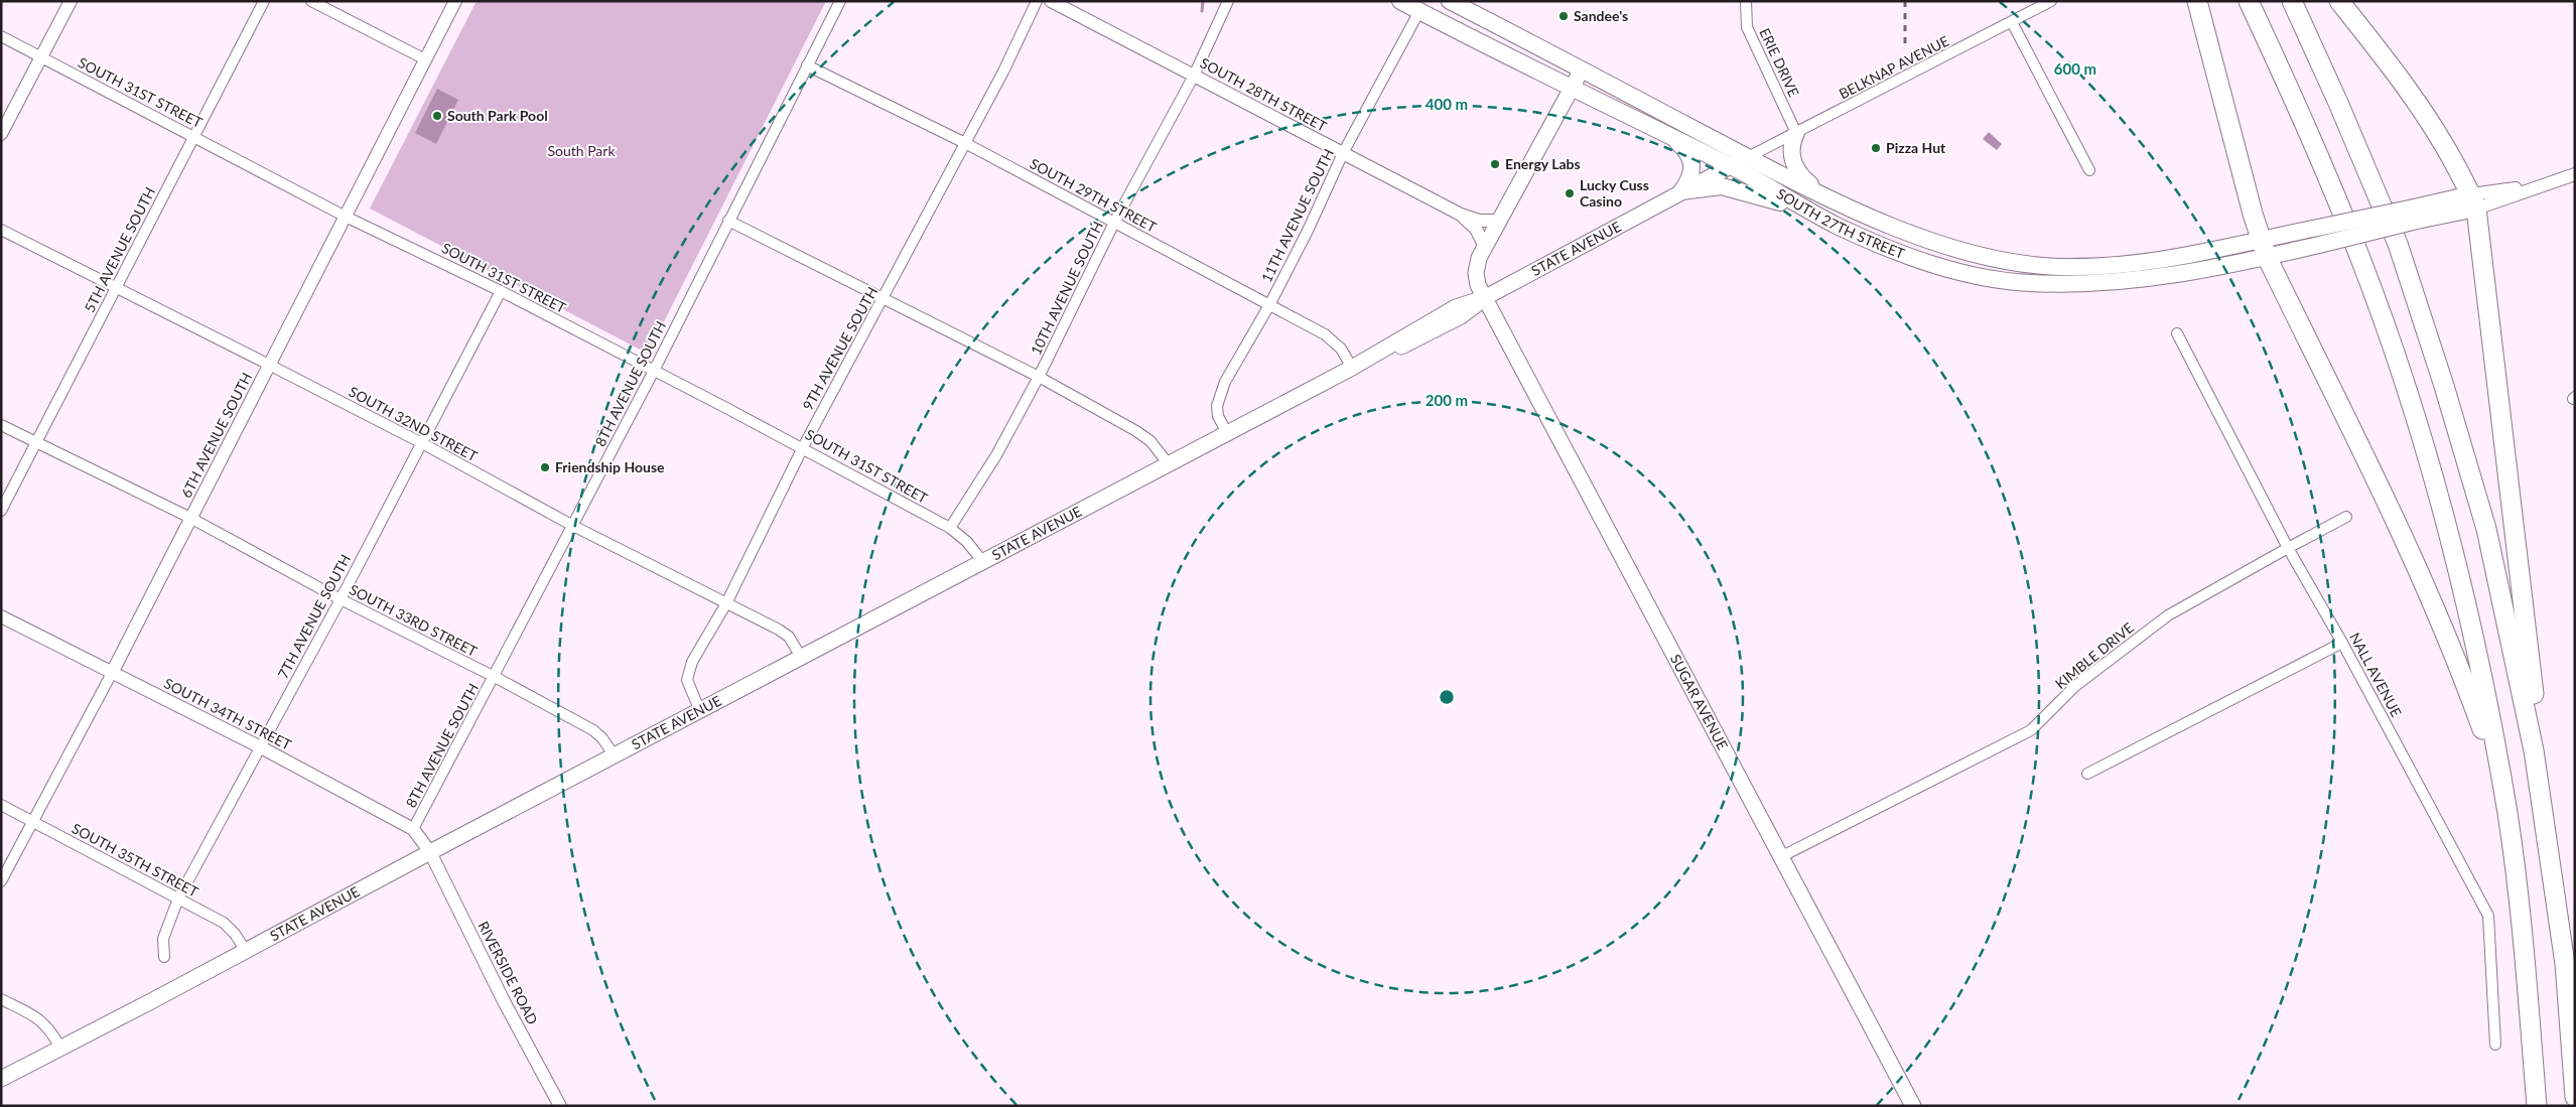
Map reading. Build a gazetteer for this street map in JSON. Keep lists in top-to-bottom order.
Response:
{
  "streets": {
    "main road": ["SOUTH 27TH STREET", "STATE AVENUE", "SUGAR AVENUE"],
    "street": [
      "ERIE DRIVE",
      "BELKNAP AVENUE",
      "SOUTH 31ST STREET",
      "SOUTH 28TH STREET",
      "SOUTH 29TH STREET",
      "11TH AVENUE SOUTH",
      "5TH AVENUE SOUTH",
      "10TH AVENUE SOUTH",
      "9TH AVENUE SOUTH",
      "8TH AVENUE SOUTH",
      "SOUTH 32ND STREET",
      "6TH AVENUE SOUTH",
      "7TH AVENUE SOUTH",
      "SOUTH 33RD STREET",
      "KIMBLE DRIVE",
      "NALL AVENUE",
      "SOUTH 34TH STREET",
      "SOUTH 35TH STREET",
      "RIVERSIDE ROAD"
    ]
  },
  "crossings": [
    ["ERIE DRIVE", "BELKNAP AVENUE"],
    ["BELKNAP AVENUE", "SOUTH 27TH STREET"],
    ["BELKNAP AVENUE", "STATE AVENUE"],
    ["SOUTH 31ST STREET", "STATE AVENUE"],
    ["SOUTH 31ST STREET", "5TH AVENUE SOUTH"],
    ["SOUTH 31ST STREET", "10TH AVENUE SOUTH"],
    ["SOUTH 31ST STREET", "9TH AVENUE SOUTH"],
    ["SOUTH 31ST STREET", "8TH AVENUE SOUTH"],
    ["SOUTH 31ST STREET", "6TH AVENUE SOUTH"],
    ["SOUTH 31ST STREET", "7TH AVENUE SOUTH"],
    ["SOUTH 28TH STREET", "11TH AVENUE SOUTH"],
    ["SOUTH 28TH STREET", "10TH AVENUE SOUTH"],
    ["SOUTH 28TH STREET", "SUGAR AVENUE"],
    ["SOUTH 29TH STREET", "11TH AVENUE SOUTH"],
    ["SOUTH 29TH STREET", "STATE AVENUE"],
    ["SOUTH 29TH STREET", "10TH AVENUE SOUTH"],
    ["SOUTH 29TH STREET", "9TH AVENUE SOUTH"],
    ["SOUTH 29TH STREET", "8TH AVENUE SOUTH"],
    ["11TH AVENUE SOUTH", "SOUTH 27TH STREET"],
    ["11TH AVENUE SOUTH", "STATE AVENUE"],
    ["SOUTH 27TH STREET", "STATE AVENUE"],
    ["SOUTH 27TH STREET", "SUGAR AVENUE"],
    ["STATE AVENUE", "9TH AVENUE SOUTH"],
    ["STATE AVENUE", "SOUTH 32ND STREET"],
    ["STATE AVENUE", "SOUTH 33RD STREET"],
    ["STATE AVENUE", "SUGAR AVENUE"],
    ["STATE AVENUE", "SOUTH 34TH STREET"],
    ["STATE AVENUE", "SOUTH 35TH STREET"],
    ["STATE AVENUE", "RIVERSIDE ROAD"],
    ["5TH AVENUE SOUTH", "SOUTH 32ND STREET"],
    ["5TH AVENUE SOUTH", "SOUTH 33RD STREET"],
    ["9TH AVENUE SOUTH", "SOUTH 32ND STREET"],
    ["8TH AVENUE SOUTH", "SOUTH 32ND STREET"],
    ["8TH AVENUE SOUTH", "SOUTH 33RD STREET"],
    ["8TH AVENUE SOUTH", "SOUTH 34TH STREET"],
    ["SOUTH 32ND STREET", "6TH AVENUE SOUTH"],
    ["SOUTH 32ND STREET", "7TH AVENUE SOUTH"],
    ["6TH AVENUE SOUTH", "SOUTH 33RD STREET"],
    ["6TH AVENUE SOUTH", "SOUTH 34TH STREET"],
    ["6TH AVENUE SOUTH", "SOUTH 35TH STREET"],
    ["7TH AVENUE SOUTH", "SOUTH 33RD STREET"],
    ["7TH AVENUE SOUTH", "SOUTH 34TH STREET"],
    ["7TH AVENUE SOUTH", "SOUTH 35TH STREET"],
    ["KIMBLE DRIVE", "NALL AVENUE"],
    ["KIMBLE DRIVE", "SUGAR AVENUE"],
    ["SOUTH 34TH STREET", "RIVERSIDE ROAD"]
  ],
  "parks": ["South Park"],
  "places": [
    "Sandee's",
    "South Park Pool",
    "Pizza Hut",
    "Energy Labs",
    "Lucky Cuss Casino",
    "Friendship House"
  ],
  "rings": ["600 m", "400 m", "200 m"]
}
